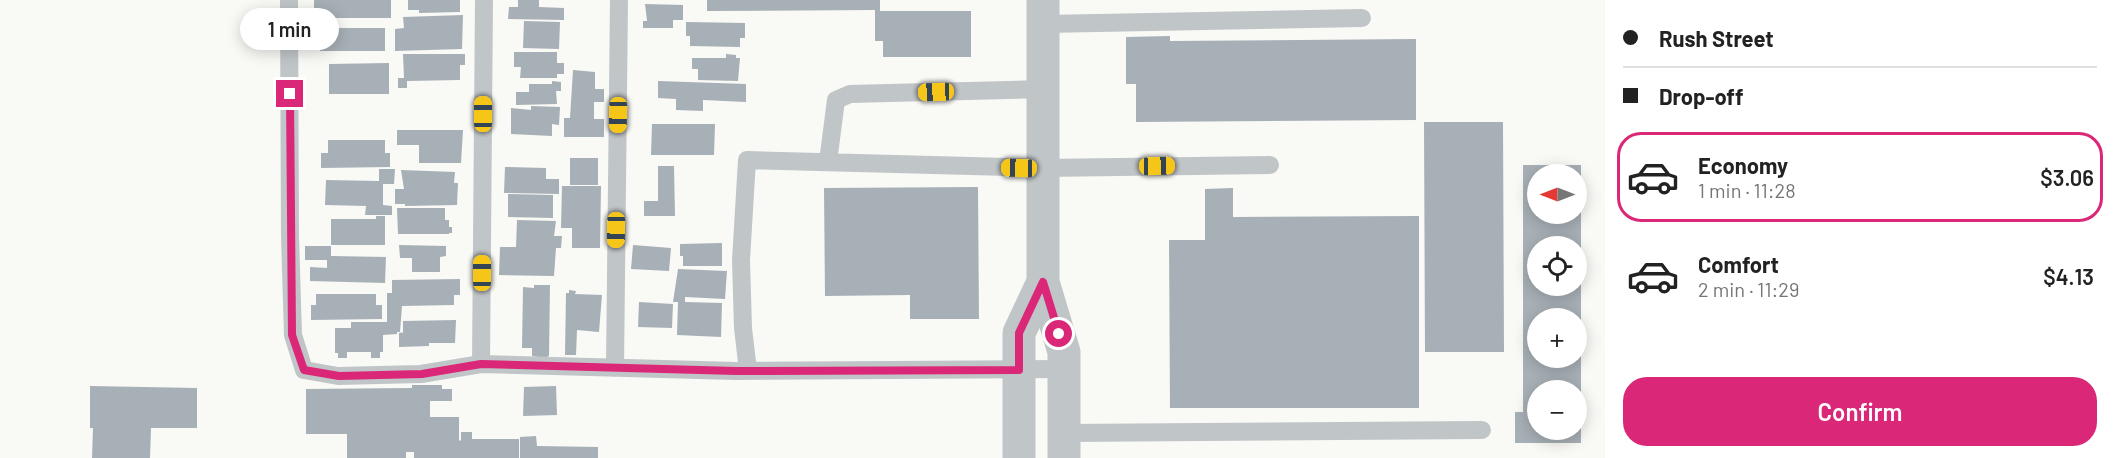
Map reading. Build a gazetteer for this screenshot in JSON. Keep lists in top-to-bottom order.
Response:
{
  "north": "left",
  "page": {
    "banner": ["Rush Street", "Drop-off"],
    "bubble": "1 min",
    "list": [
      {
        "name": "Economy",
        "note": "1 min · 11:28",
        "value": "$3.06"
      },
      {
        "name": "Comfort",
        "note": "2 min · 11:29",
        "value": "$4.13"
      }
    ],
    "map_buttons": ["+", "−"],
    "buttons": "Confirm"
  }
}
